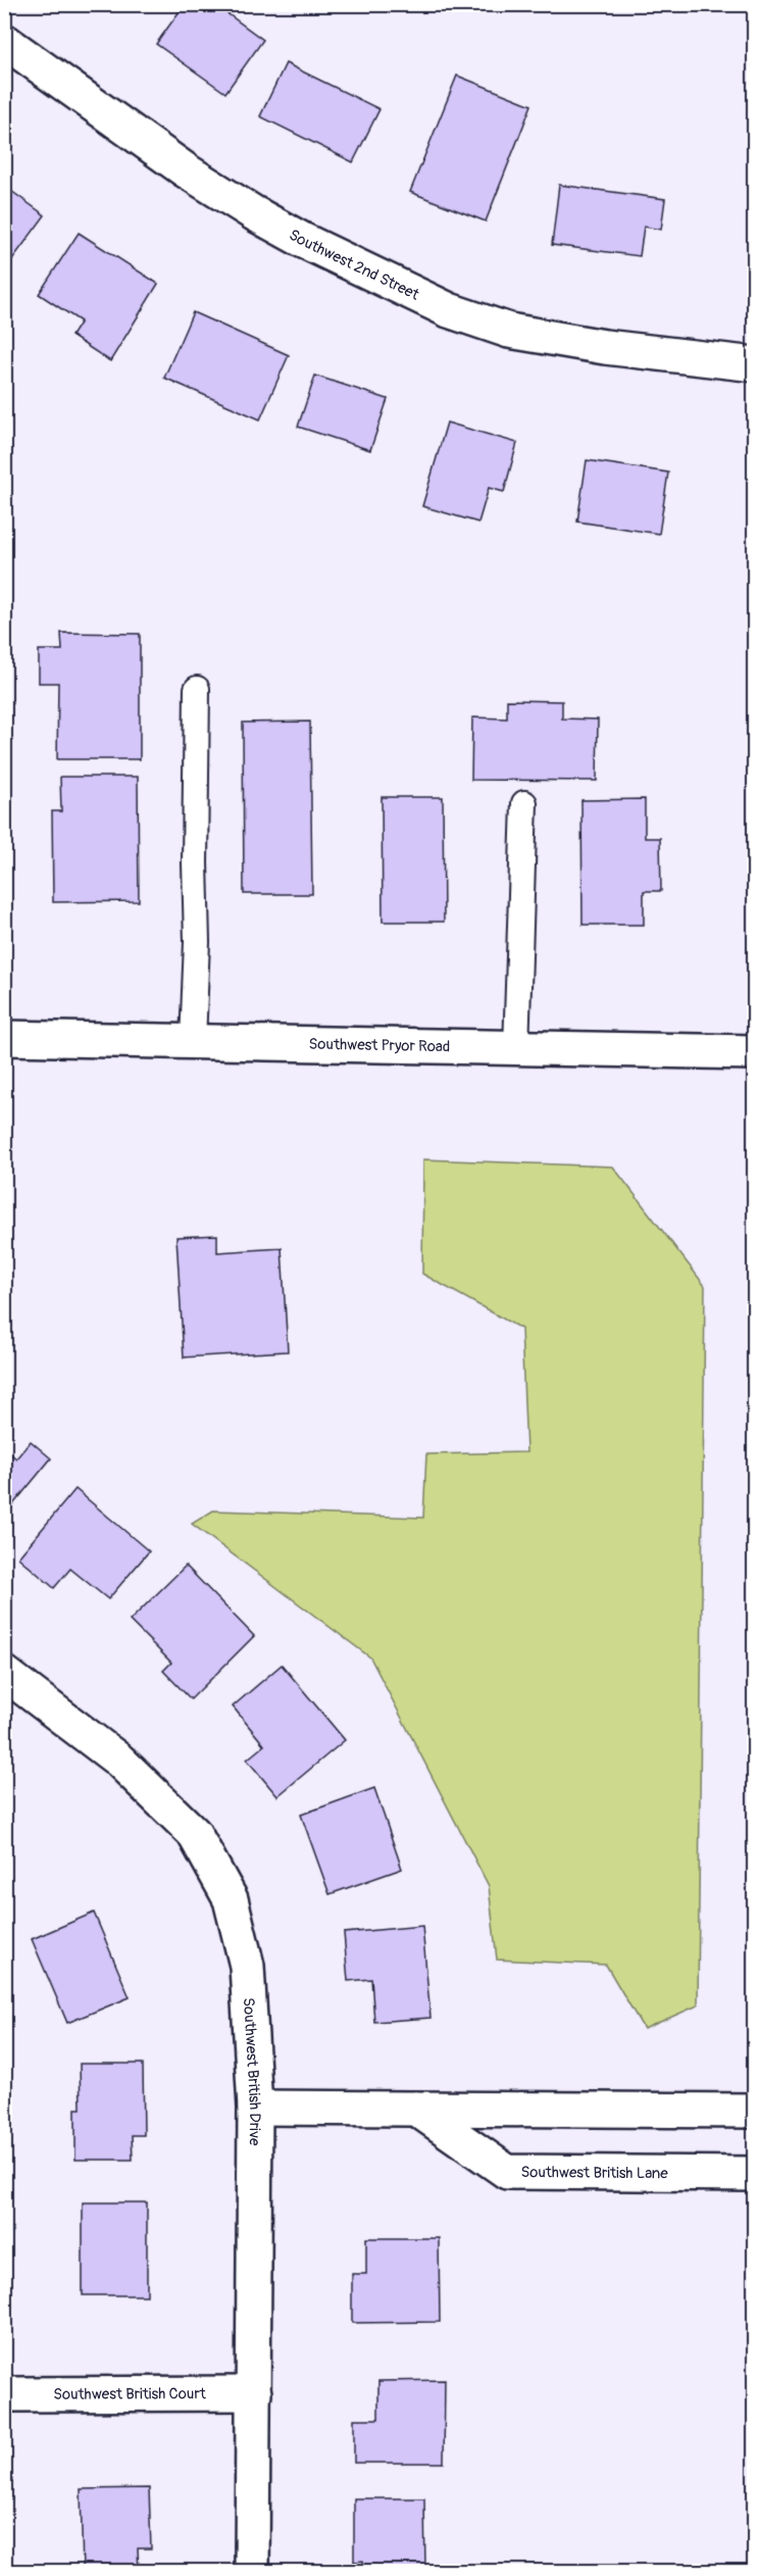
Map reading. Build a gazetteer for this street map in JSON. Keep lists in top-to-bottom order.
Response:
{
  "streets": {
    "street": [
      "Southwest 2nd Street",
      "Southwest Pryor Road",
      "Southwest British Drive",
      "Southwest British Lane",
      "Southwest British Court"
    ]
  },
  "crossings": [
    ["Southwest British Drive", "Southwest British Court"]
  ]
}
